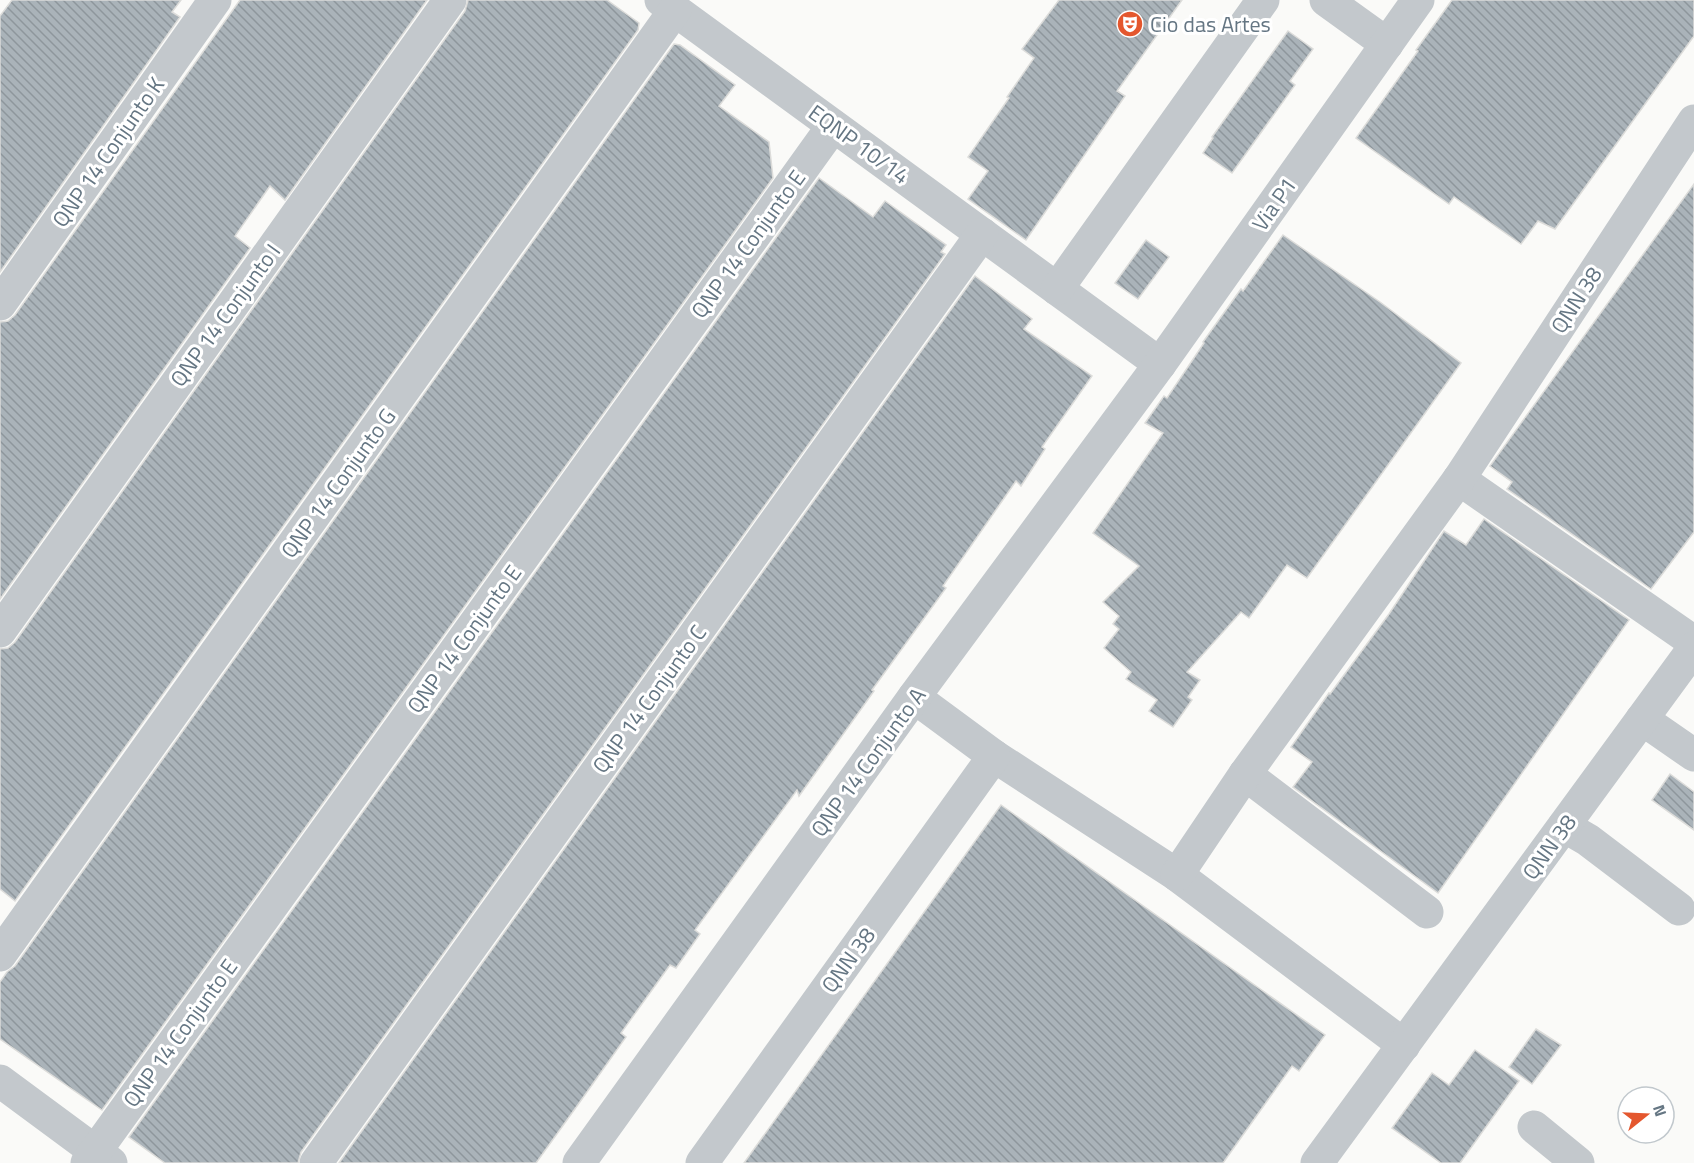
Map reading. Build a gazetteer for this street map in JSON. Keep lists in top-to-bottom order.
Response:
{
  "streets": {
    "street": [
      "EQNP 10/14",
      "QNP 14 Conjunto K",
      "Via P1",
      "QNP 14 Conjunto E",
      "QNN 38",
      "QNP 14 Conjunto I",
      "QNP 14 Conjunto G",
      "QNP 14 Conjunto C",
      "QNP 14 Conjunto A"
    ]
  },
  "crossings": [
    ["EQNP 10/14", "Via P1"],
    ["EQNP 10/14", "QNP 14 Conjunto E"],
    ["EQNP 10/14", "QNP 14 Conjunto G"],
    ["EQNP 10/14", "QNP 14 Conjunto C"],
    ["EQNP 10/14", "QNP 14 Conjunto A"],
    ["Via P1", "QNP 14 Conjunto A"]
  ],
  "places": {
    "theatre": ["Cio das Artes"]
  },
  "north": "right"
}
